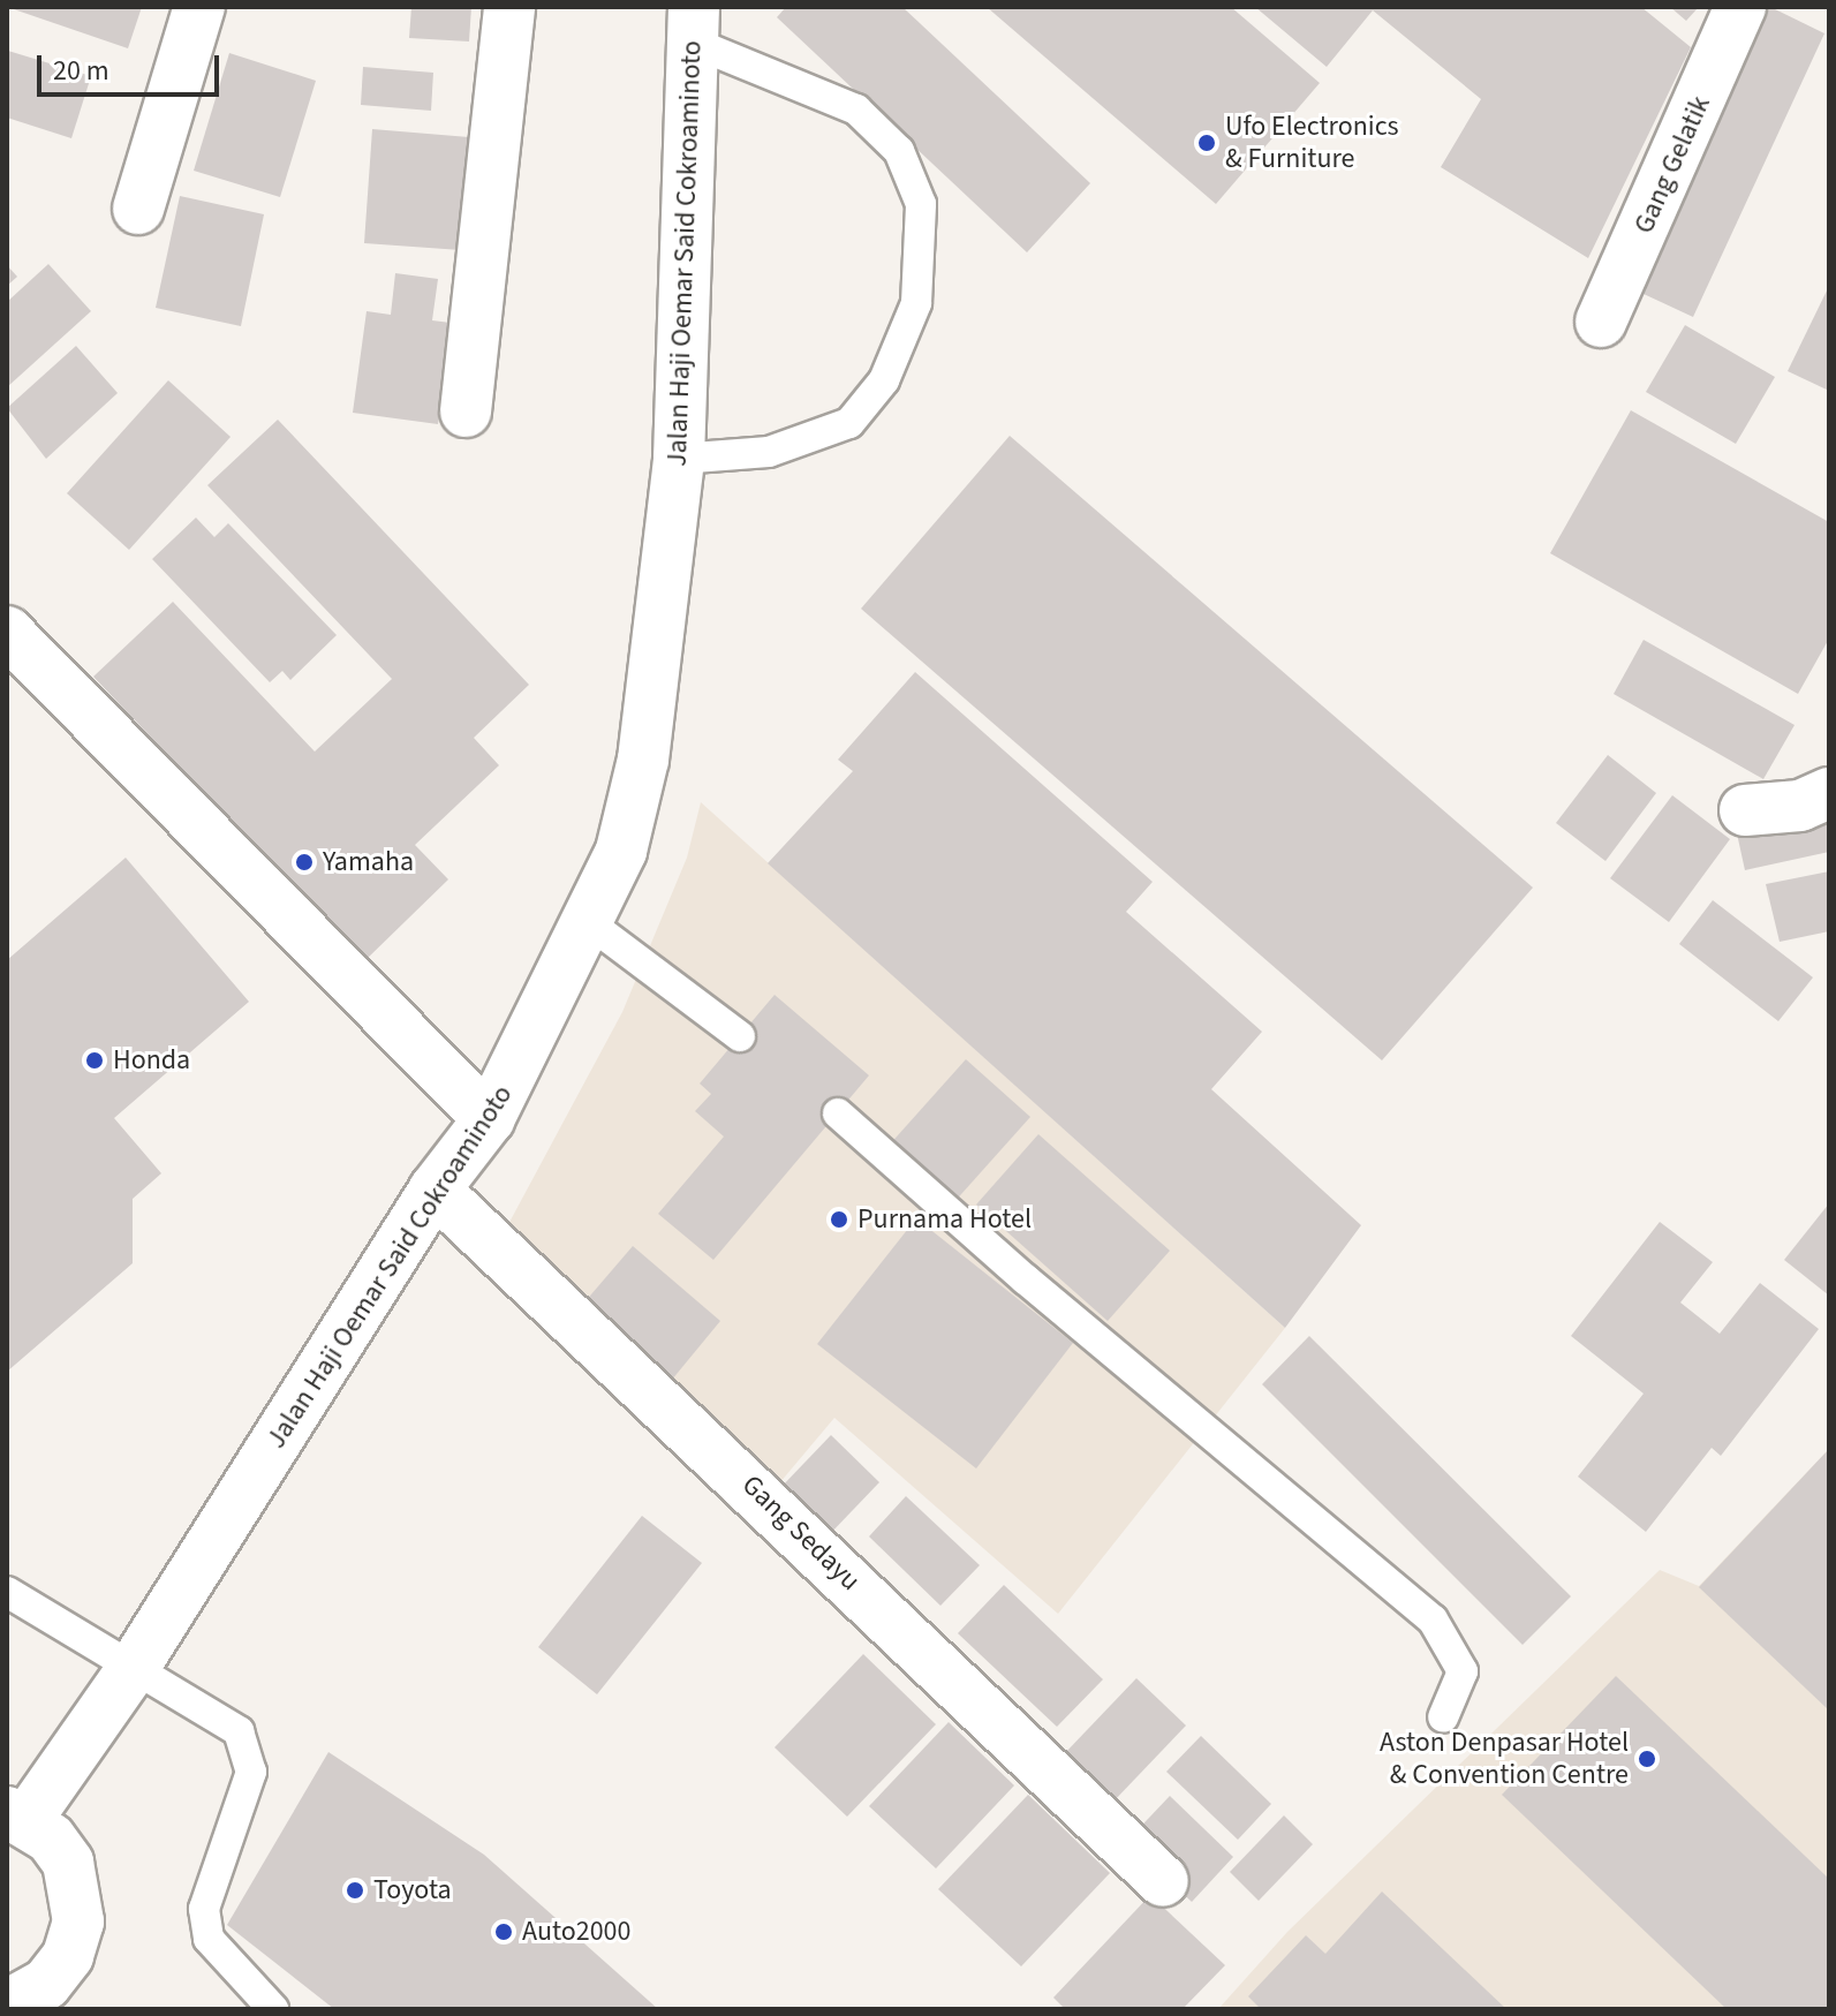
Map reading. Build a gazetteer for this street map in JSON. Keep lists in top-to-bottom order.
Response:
{
  "streets": {
    "main road": ["Gang Gelatik", "Jalan Haji Oemar Said Cokroaminoto", "Gang Sedayu"]
  },
  "crossings": [
    ["Jalan Haji Oemar Said Cokroaminoto", "Gang Sedayu"]
  ],
  "places": [
    "Ufo Electronics & Furniture",
    "Yamaha",
    "Honda",
    "Purnama Hotel",
    "Aston Denpasar Hotel & Convention Centre",
    "Toyota",
    "Auto2000"
  ],
  "scale_bar": "20 m"
}
